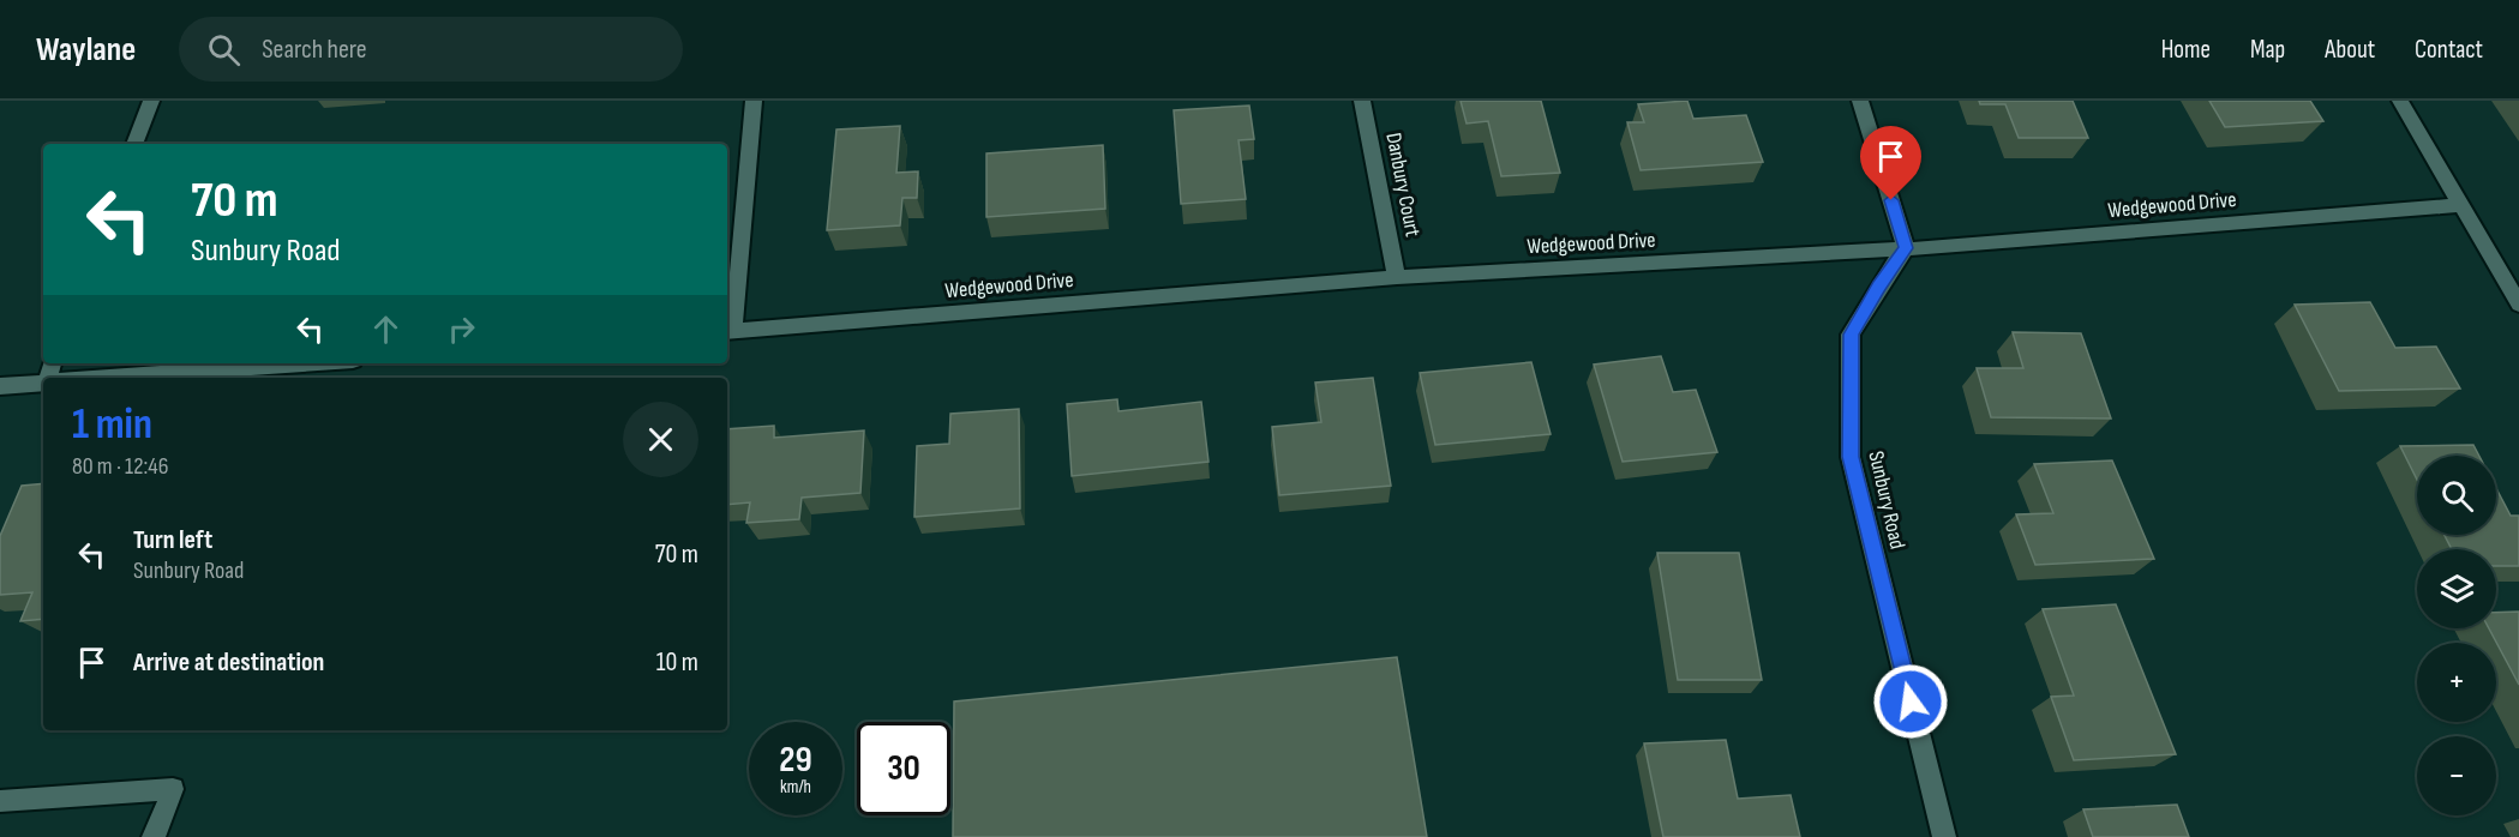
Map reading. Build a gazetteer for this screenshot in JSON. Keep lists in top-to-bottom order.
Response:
{
  "streets": {
    "street": ["Danbury Court", "Wedgewood Drive", "Sunbury Road"]
  },
  "crossings": [
    ["Danbury Court", "Wedgewood Drive"],
    ["Wedgewood Drive", "Sunbury Road"]
  ],
  "page": {
    "header": "Waylane",
    "search": "Search here",
    "nav": [
      "Home",
      "Map",
      "About",
      "Contact"
    ],
    "turn": ["70 m", "Sunbury Road"],
    "heading": ["1 min", "80 m · 12:46"],
    "map_buttons": ["+", "−"],
    "list": [
      {
        "name": "Turn left",
        "note": "Sunbury Road",
        "value": "70 m"
      },
      {
        "name": "Arrive at destination",
        "value": "10 m"
      }
    ],
    "speed": "29 km/h",
    "limit": "30"
  }
}
